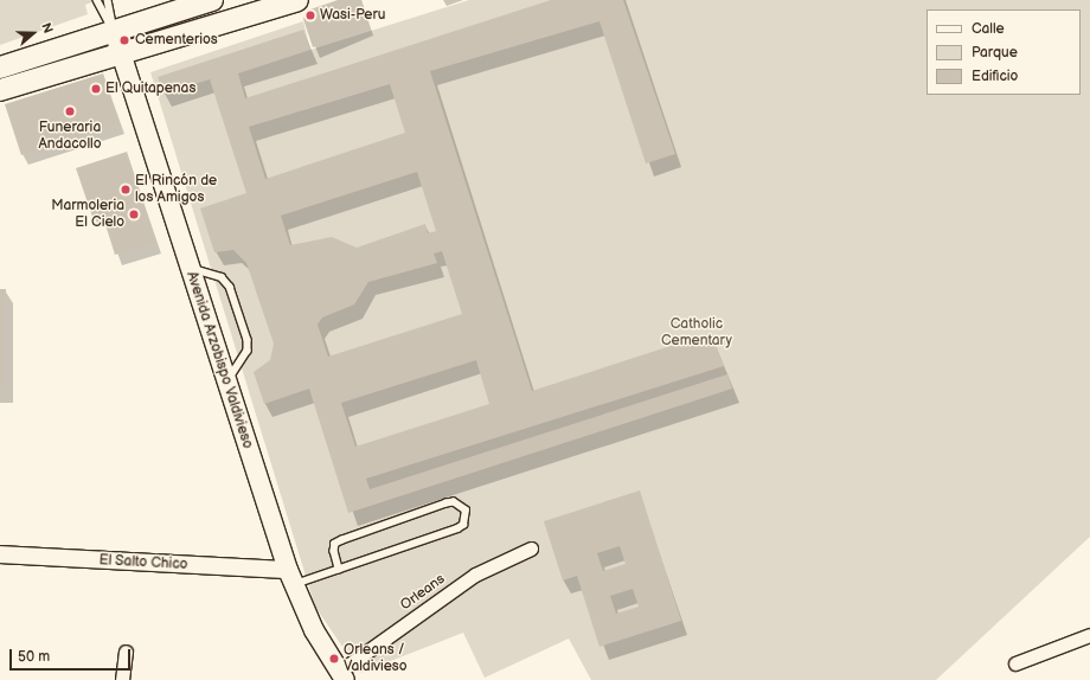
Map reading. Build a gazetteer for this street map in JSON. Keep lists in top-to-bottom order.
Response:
{
  "streets": {
    "main road": ["Avenida Arzobispo Valdivieso"],
    "street": ["El Salto Chico", "Orleans"]
  },
  "crossings": [
    ["Avenida Arzobispo Valdivieso", "El Salto Chico"],
    ["Avenida Arzobispo Valdivieso", "Orleans"]
  ],
  "parks": ["Catholic Cementary"],
  "places": [
    "Wasi-Peru",
    "Cementerios",
    "El Quitapenas",
    "Funeraria Andacollo",
    "El Rincón de los Amigos",
    "Marmoleria El Cielo",
    "Orleans / Valdivieso"
  ],
  "legend": ["Calle", "Parque", "Edificio"],
  "scale_bar": "50 m",
  "north": "right"
}
